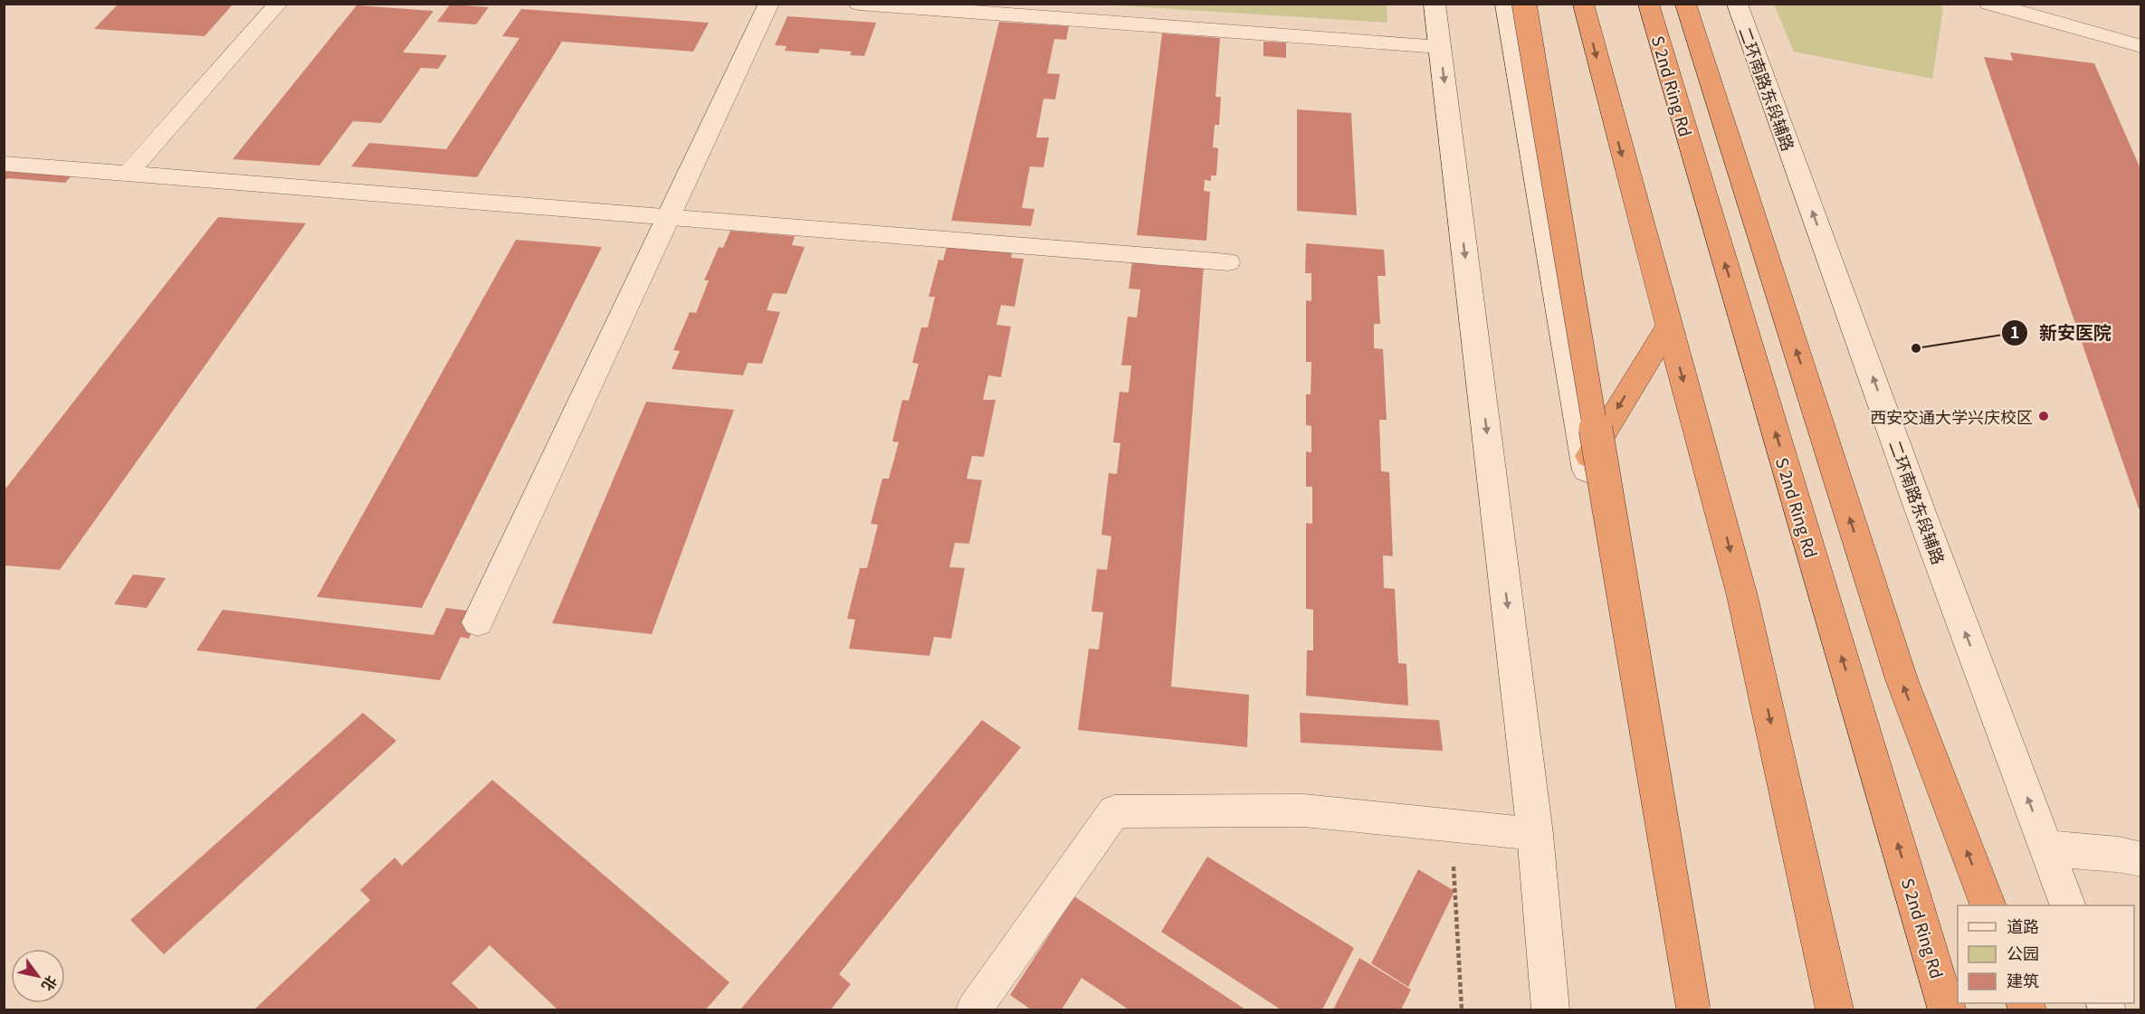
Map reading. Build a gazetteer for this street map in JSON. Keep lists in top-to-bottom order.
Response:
{
  "streets": {
    "highway": ["S 2nd Ring Rd"],
    "main road": ["二环南路东段辅路"]
  },
  "one_way": ["二环南路东段辅路"],
  "places": ["新安医院", "西安交通大学兴庆校区"],
  "legend": ["道路", "公园", "建筑"],
  "north": "bottom right"
}
